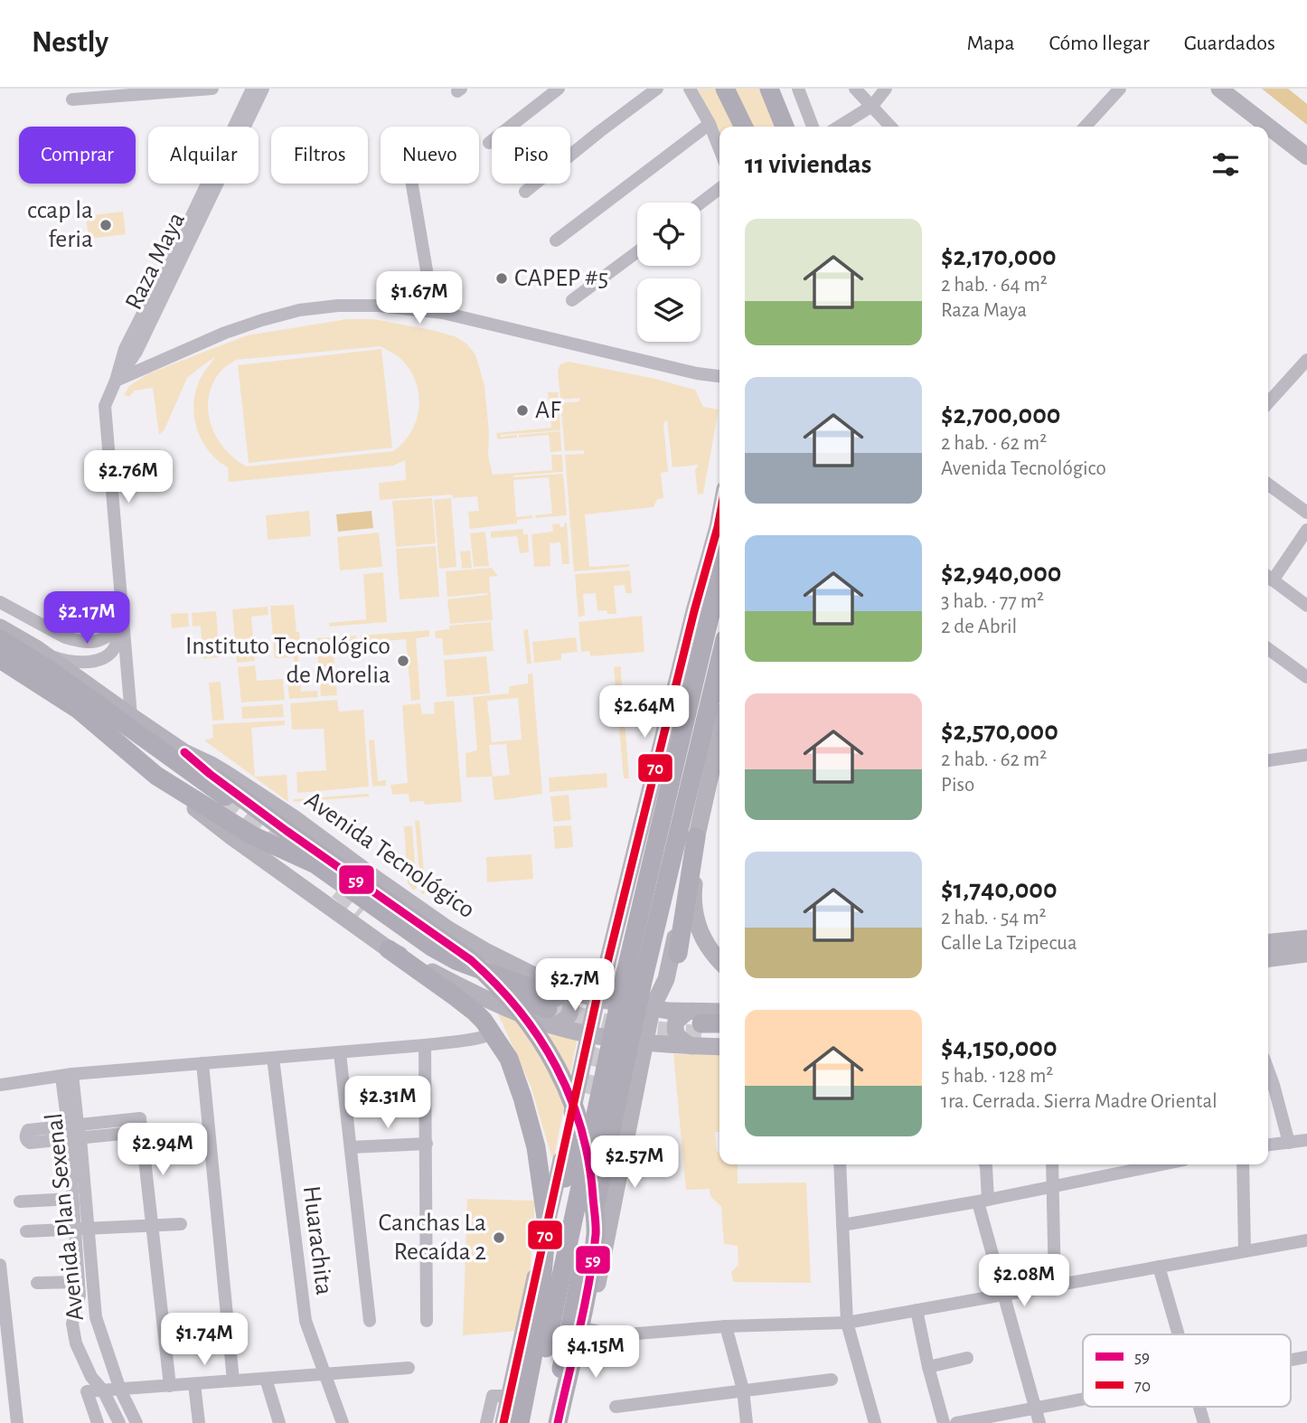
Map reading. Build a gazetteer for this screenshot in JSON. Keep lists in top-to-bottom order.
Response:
{
  "streets": {
    "main road": ["Avenida Tecnológico"],
    "street": ["Raza Maya", "Avenida Plan Sexenal", "Huarachita"]
  },
  "crossings": [
    ["Raza Maya", "Avenida Tecnológico"]
  ],
  "places": [
    "ccap la feria",
    "CAPEP #5",
    "AF",
    "Instituto Tecnológico de Morelia",
    "Canchas La Recaída 2"
  ],
  "lines": ["transit line 70", "transit line 59"],
  "legend": ["59", "70"],
  "page": {
    "header": "Nestly",
    "nav": ["Mapa", "Cómo llegar", "Guardados"],
    "chip": [
      "Comprar",
      "Alquilar",
      "Filtros",
      "Nuevo",
      "Piso"
    ],
    "heading": "11 viviendas",
    "list": [
      {
        "name": "$2,170,000",
        "note": "2 hab. · 64 m² · Raza Maya"
      },
      {
        "name": "$2,700,000",
        "note": "2 hab. · 62 m² · Avenida Tecnológico"
      },
      {
        "name": "$2,940,000",
        "note": "3 hab. · 77 m² · 2 de Abril"
      },
      {
        "name": "$2,570,000",
        "note": "2 hab. · 62 m² · Piso"
      },
      {
        "name": "$1,740,000",
        "note": "2 hab. · 54 m² · Calle La Tzipecua"
      },
      {
        "name": "$4,150,000",
        "note": "5 hab. · 128 m² · 1ra. Cerrada. Sierra Madre Oriental"
      }
    ],
    "price": [
      "$1.67M",
      "$2.76M",
      "$2.17M",
      "$2.64M",
      "$2.7M",
      "$2.31M",
      "$2.94M",
      "$2.57M",
      "$2.08M",
      "$1.74M",
      "$4.15M"
    ]
  }
}
